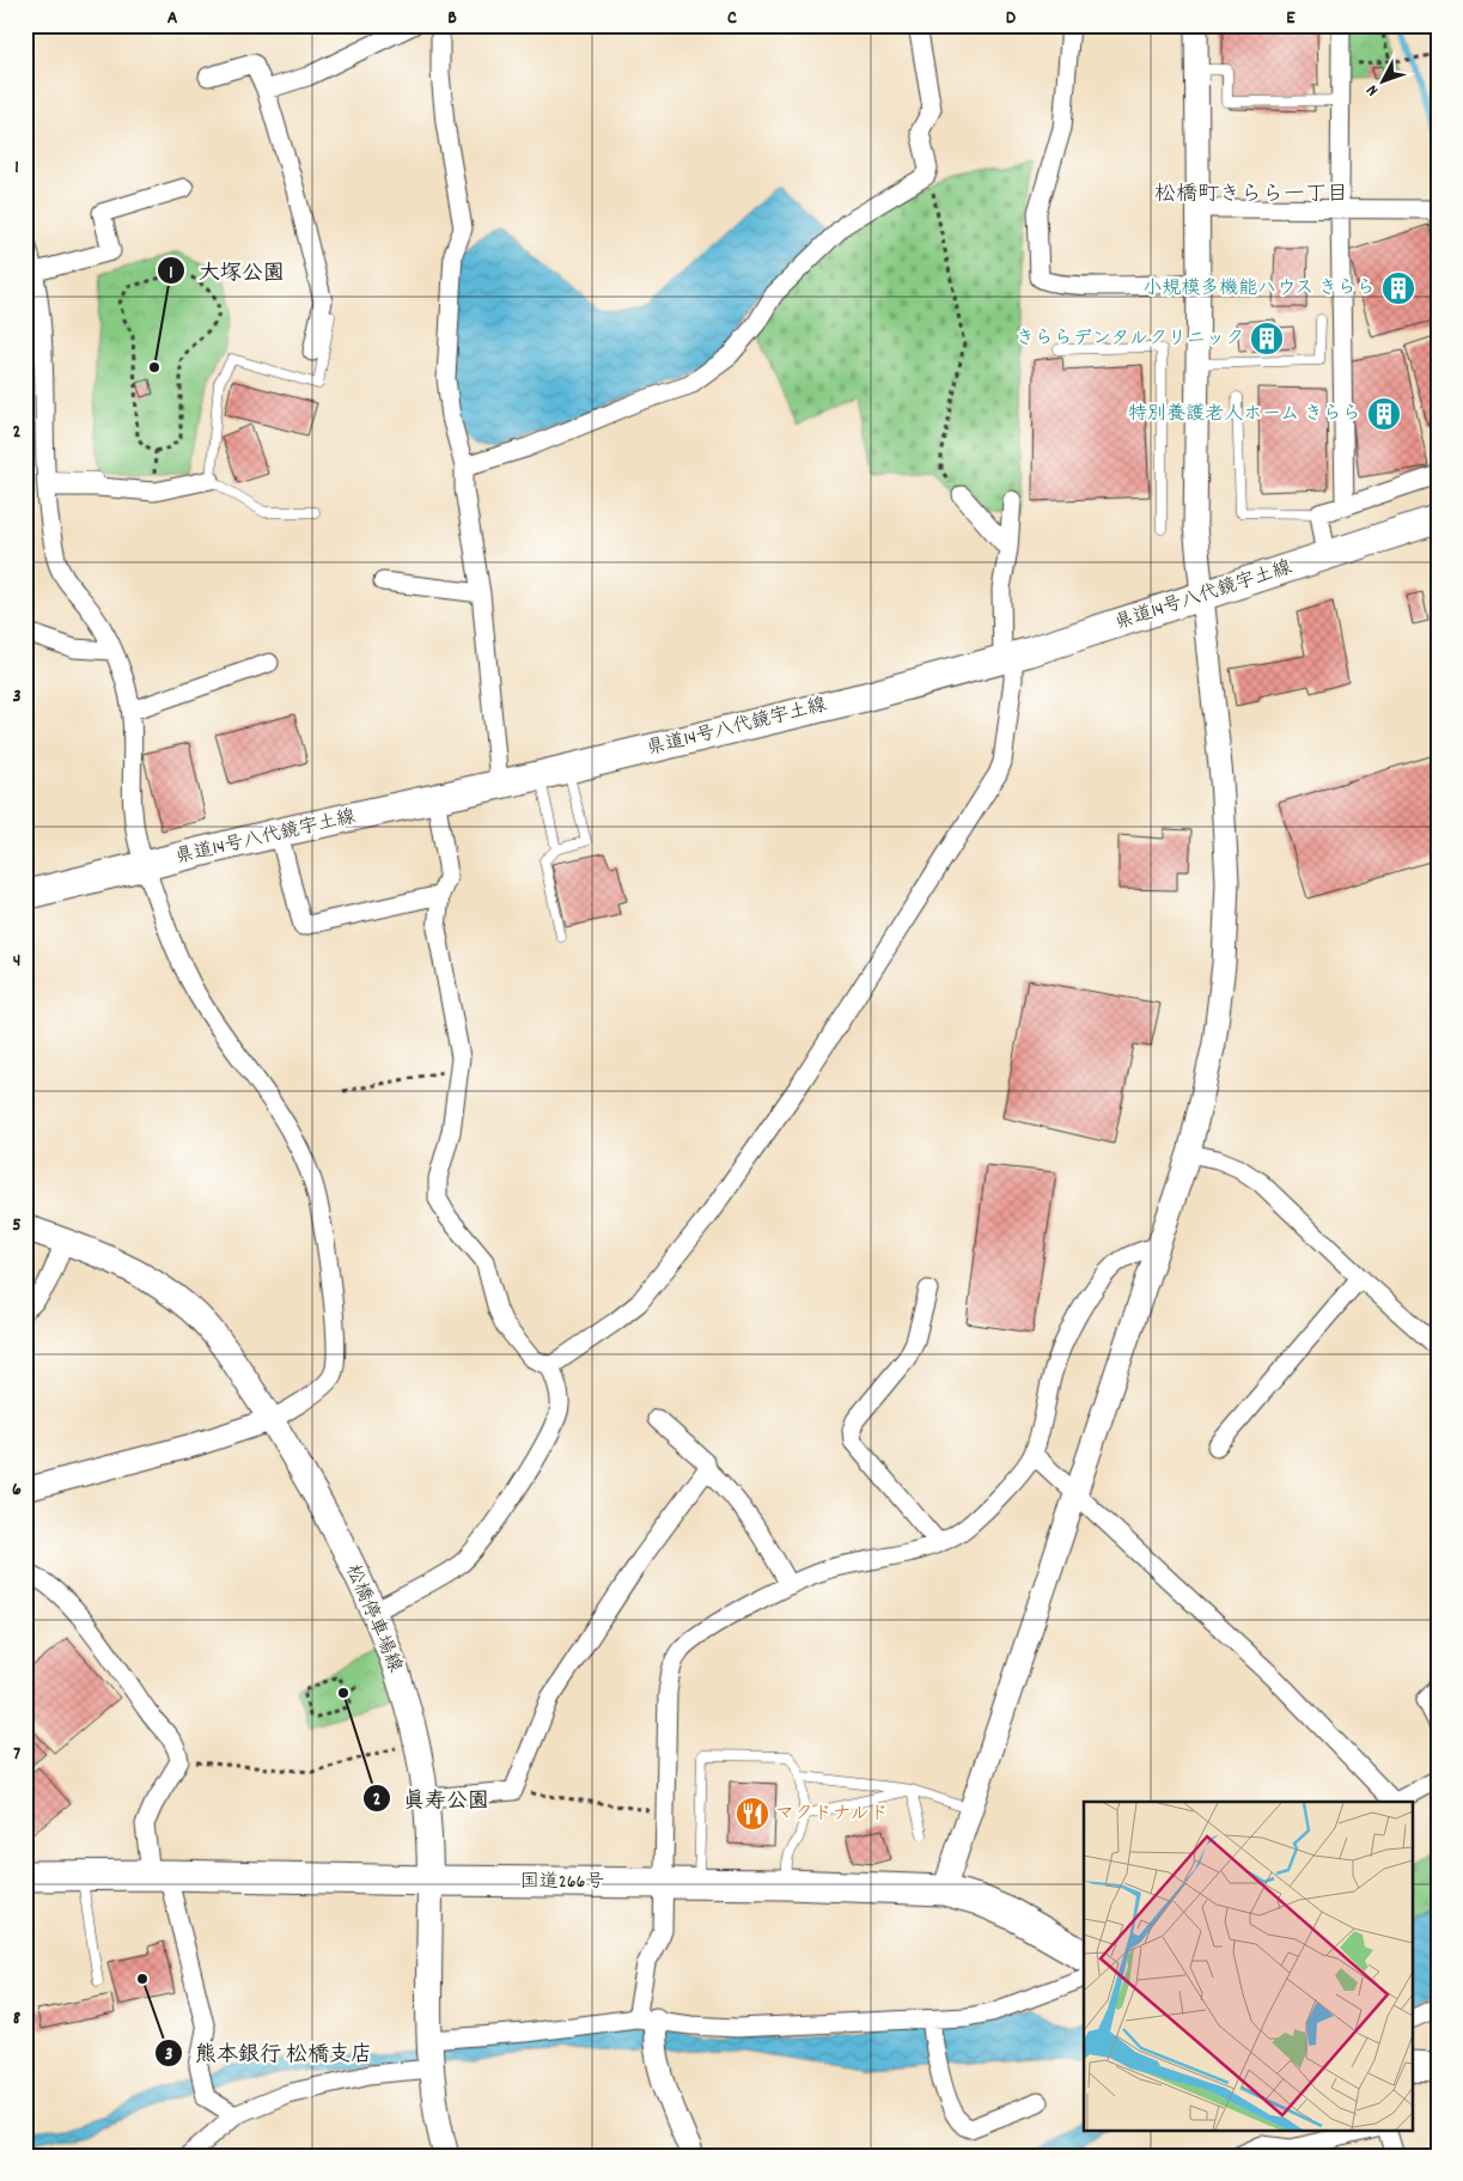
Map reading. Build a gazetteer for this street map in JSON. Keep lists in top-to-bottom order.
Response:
{
  "streets": {
    "highway": ["国道266号"],
    "main road": ["県道14号八代鏡宇土線", "松橋停車場線"]
  },
  "crossings": [
    ["松橋停車場線", "国道266号"]
  ],
  "districts": ["松橋町きらら一丁目"],
  "places": {
    "building": ["小規模多機能ハウス きらら", "きららデンタルクリニック", "特別養護老人ホーム きらら"],
    "other": ["大塚公園", "眞寿公園", "熊本銀行 松橋支店"],
    "restaurant": ["マクドナルド"]
  },
  "north": "bottom left",
  "grid": {
    "columns": [
      "A",
      "B",
      "C",
      "D",
      "E"
    ],
    "rows": [
      "1",
      "2",
      "3",
      "4",
      "5",
      "6",
      "7",
      "8"
    ]
  }
}
